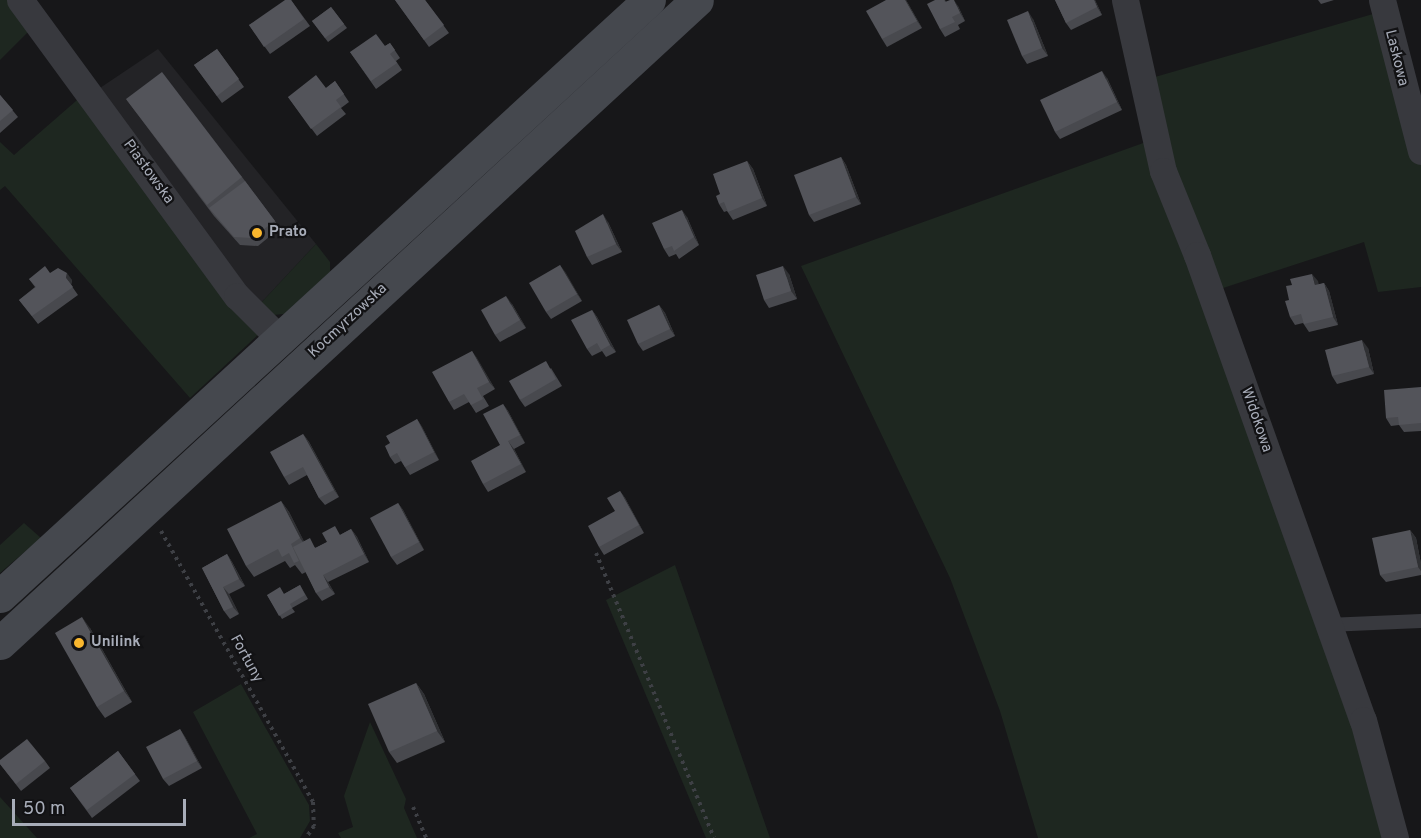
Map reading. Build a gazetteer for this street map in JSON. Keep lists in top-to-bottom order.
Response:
{
  "streets": {
    "main road": ["Kocmyrzowska"],
    "street": ["Laskowa", "Piastowska", "Widokowa"],
    "path": ["Fortuny"]
  },
  "crossings": [
    ["Kocmyrzowska", "Fortuny"]
  ],
  "places": ["Prato", "Unilink"],
  "scale_bar": "50 m"
}
